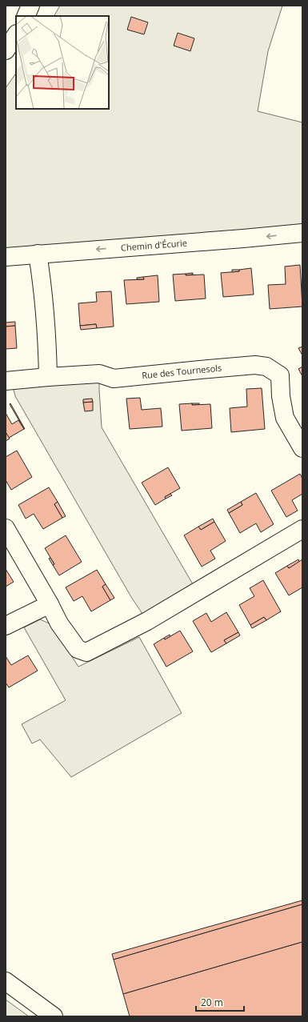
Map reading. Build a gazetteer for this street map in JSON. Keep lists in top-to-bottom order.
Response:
{
  "streets": {
    "street": ["Chemin d'Écurie", "Rue des Tournesols"]
  },
  "one_way": ["Chemin d'Écurie"],
  "scale_bar": "20 m"
}
